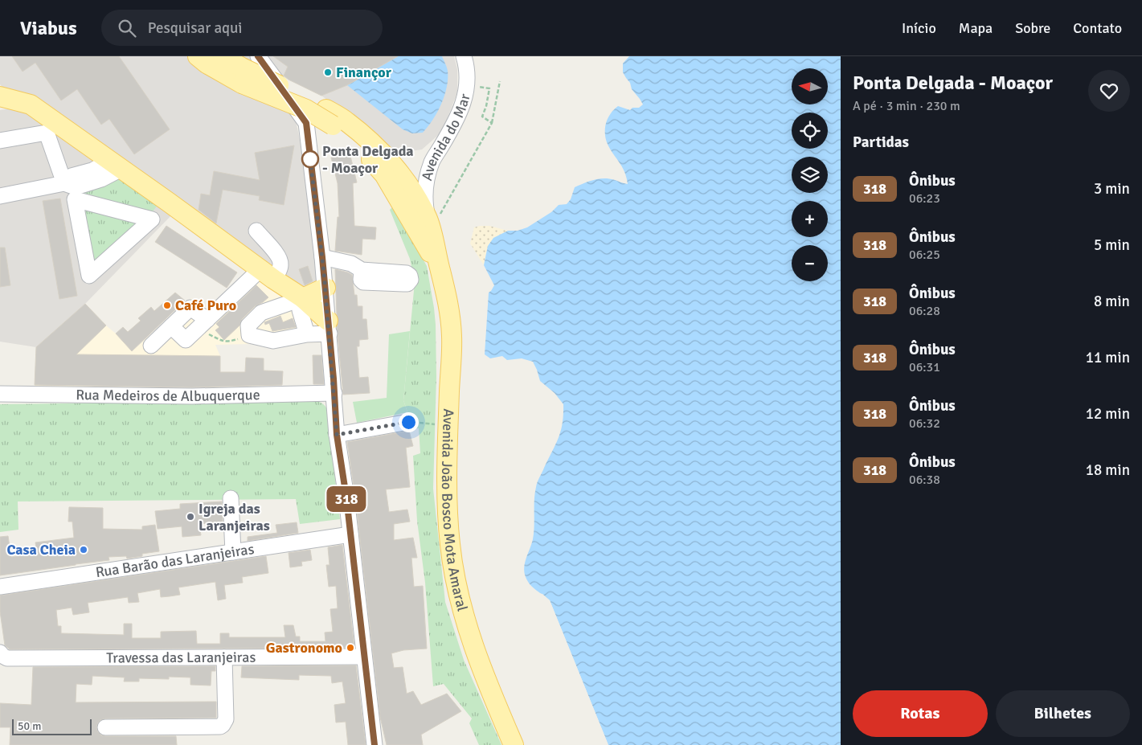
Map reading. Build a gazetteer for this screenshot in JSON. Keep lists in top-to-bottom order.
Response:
{
  "streets": {
    "main road": ["Avenida João Bosco Mota Amaral"],
    "street": [
      "Avenida do Mar",
      "Rua Medeiros de Albuquerque",
      "Rua Barão das Laranjeiras",
      "Travessa das Laranjeiras"
    ]
  },
  "crossings": [
    ["Avenida do Mar", "Avenida João Bosco Mota Amaral"]
  ],
  "places": [
    "Finançor",
    "Ponta Delgada - Moaçor",
    "Café Puro",
    "Igreja das Laranjeiras",
    "Casa Cheia",
    "Gastronomo"
  ],
  "lines": ["bus line 318"],
  "scale_bar": "50 m",
  "north": "left",
  "page": {
    "header": "Viabus",
    "search": "Pesquisar aqui",
    "nav": [
      "Início",
      "Mapa",
      "Sobre",
      "Contato"
    ],
    "on_map": "318",
    "heading": [
      ["Ponta Delgada - Moaçor", "A pé · 3 min · 230 m"],
      "Partidas"
    ],
    "map_buttons": ["+", "−"],
    "list": [
      {
        "mark": "318",
        "name": "Ônibus",
        "note": "06:23",
        "value": "3 min"
      },
      {
        "mark": "318",
        "name": "Ônibus",
        "note": "06:25",
        "value": "5 min"
      },
      {
        "mark": "318",
        "name": "Ônibus",
        "note": "06:28",
        "value": "8 min"
      },
      {
        "mark": "318",
        "name": "Ônibus",
        "note": "06:31",
        "value": "11 min"
      },
      {
        "mark": "318",
        "name": "Ônibus",
        "note": "06:32",
        "value": "12 min"
      },
      {
        "mark": "318",
        "name": "Ônibus",
        "note": "06:38",
        "value": "18 min"
      }
    ],
    "buttons": ["Rotas", "Bilhetes"],
    "scale": "50 m"
  }
}
